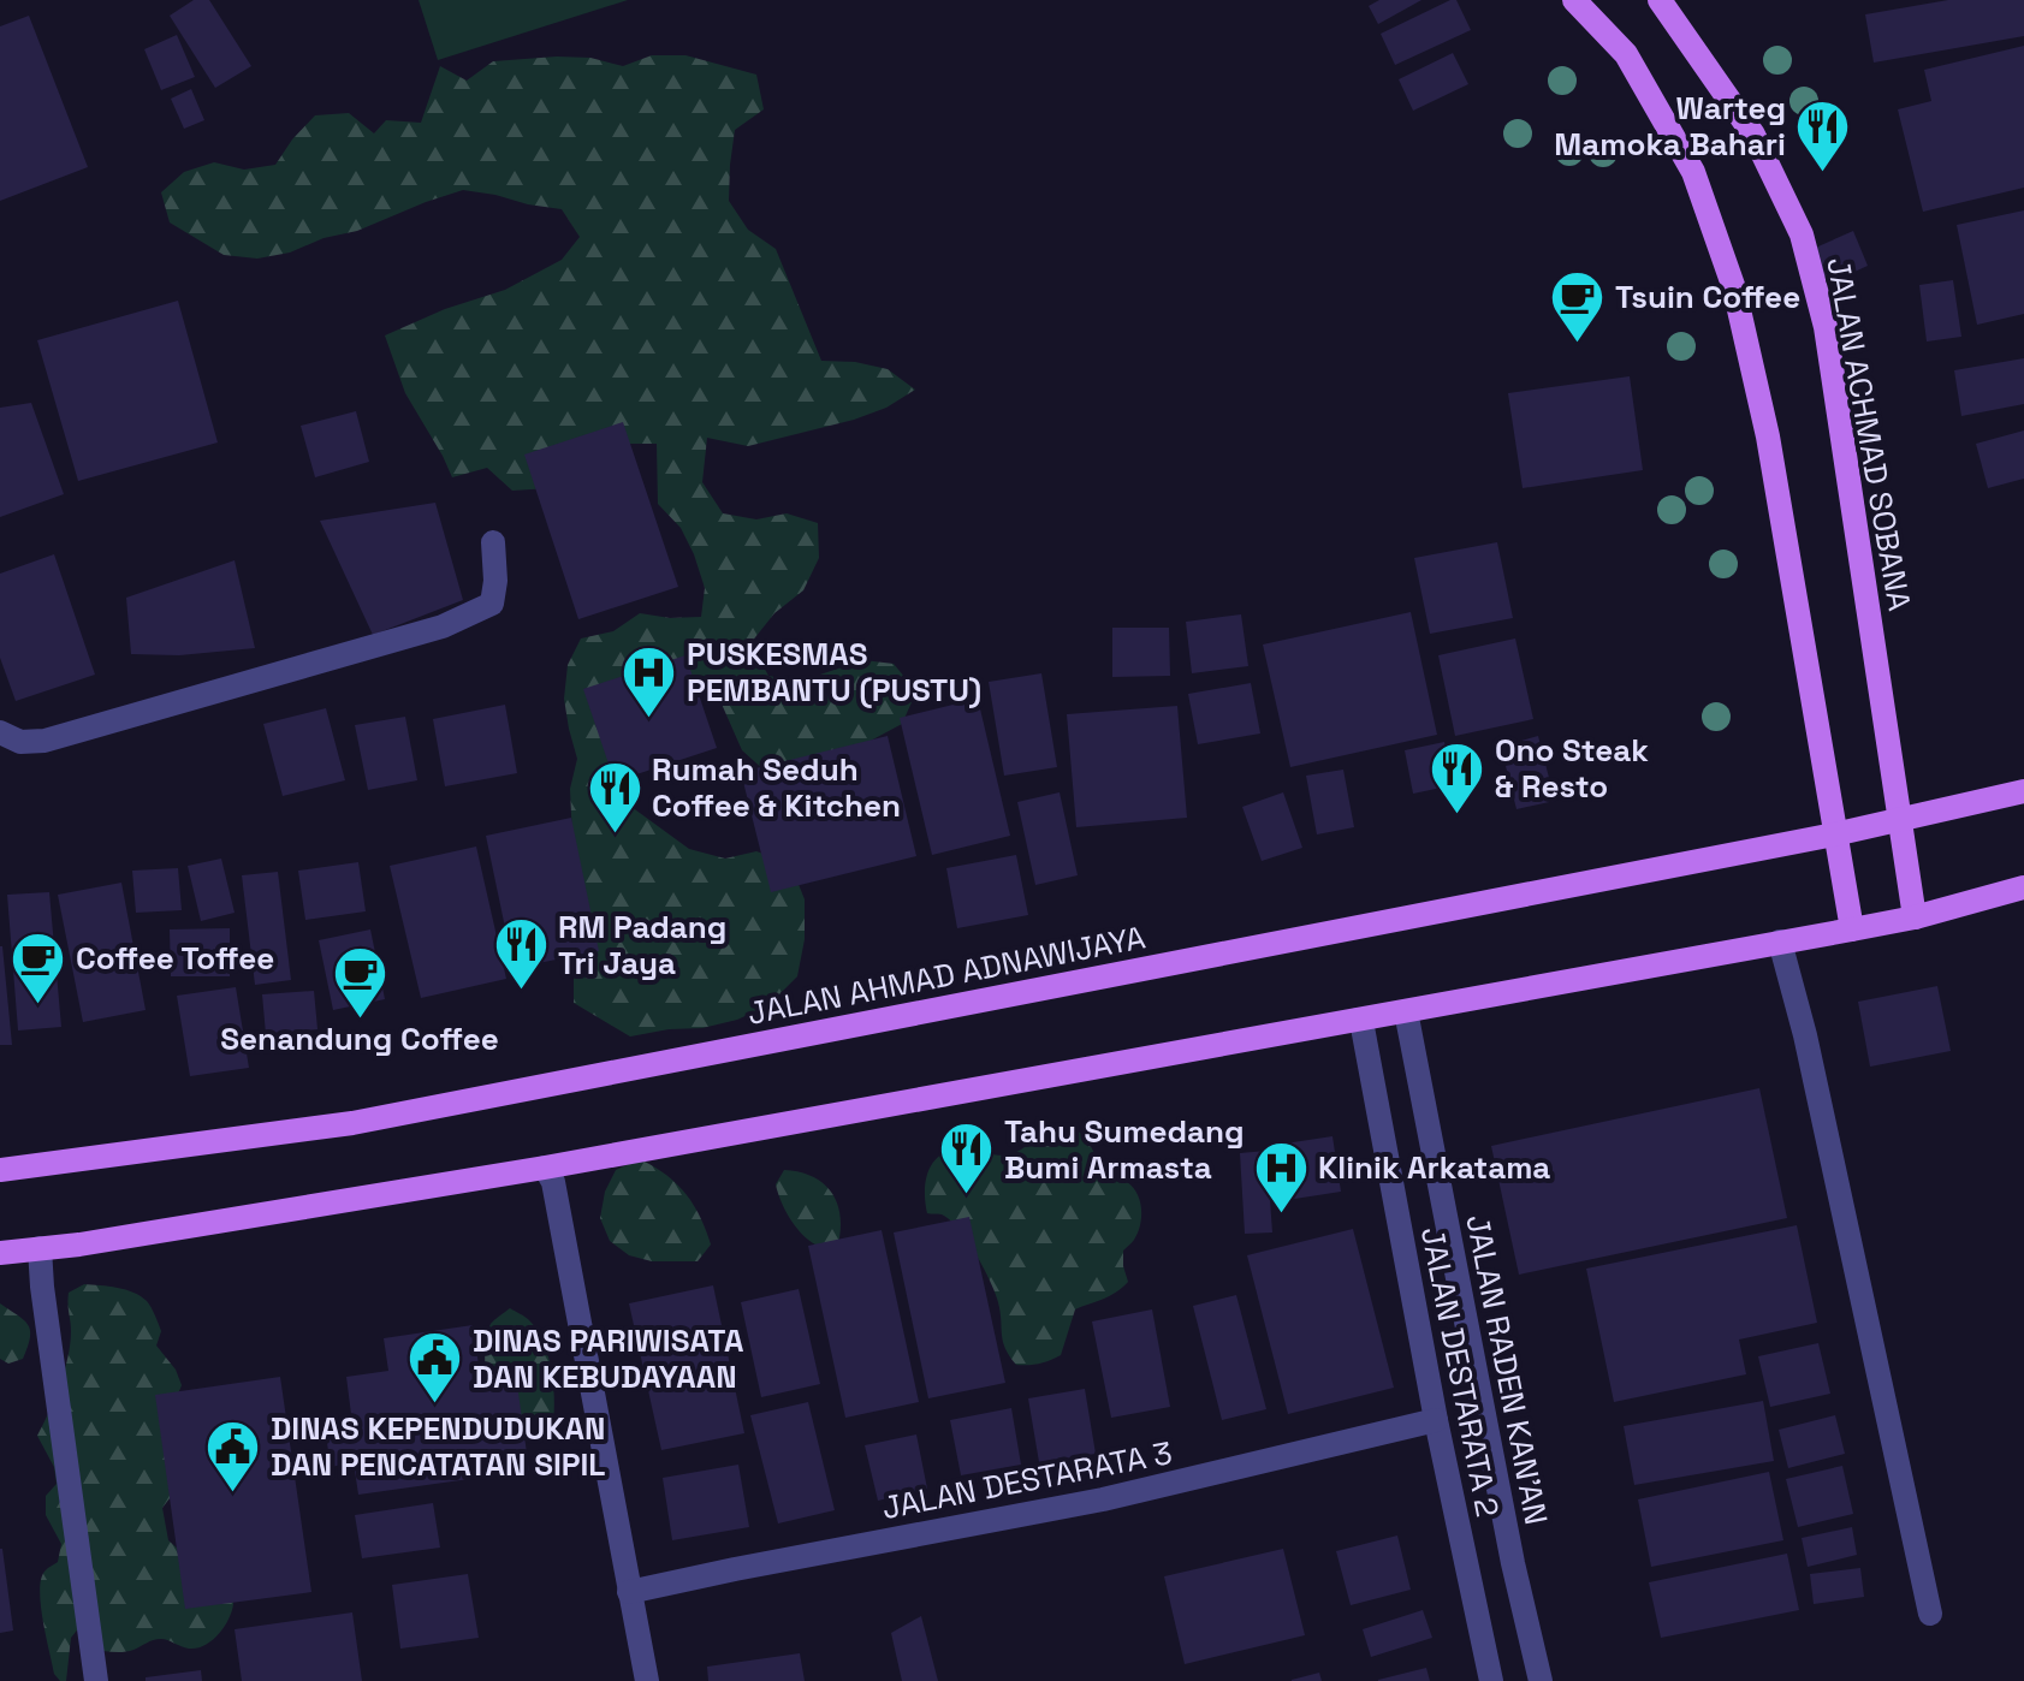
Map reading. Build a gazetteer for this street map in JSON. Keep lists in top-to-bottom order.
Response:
{
  "streets": {
    "main road": ["JALAN ACHMAD SOBANA", "JALAN AHMAD ADNAWIJAYA"],
    "street": ["JALAN RADEN KAN'AN", "JALAN DESTARATA 2", "JALAN DESTARATA 3"]
  },
  "crossings": [
    ["JALAN ACHMAD SOBANA", "JALAN AHMAD ADNAWIJAYA"],
    ["JALAN DESTARATA 2", "JALAN DESTARATA 3"]
  ],
  "places": {
    "restaurant": [
      "Warteg Mamoka Bahari",
      "Ono Steak & Resto",
      "Rumah Seduh Coffee & Kitchen",
      "RM Padang Tri Jaya",
      "Tahu Sumedang Bumi Armasta"
    ],
    "cafe": ["Tsuin Coffee", "Coffee Toffee", "Senandung Coffee"],
    "hospital": ["PUSKESMAS PEMBANTU (PUSTU)", "Klinik Arkatama"],
    "public building": ["DINAS PARIWISATA DAN KEBUDAYAAN", "DINAS KEPENDUDUKAN DAN PENCATATAN SIPIL"]
  }
}
